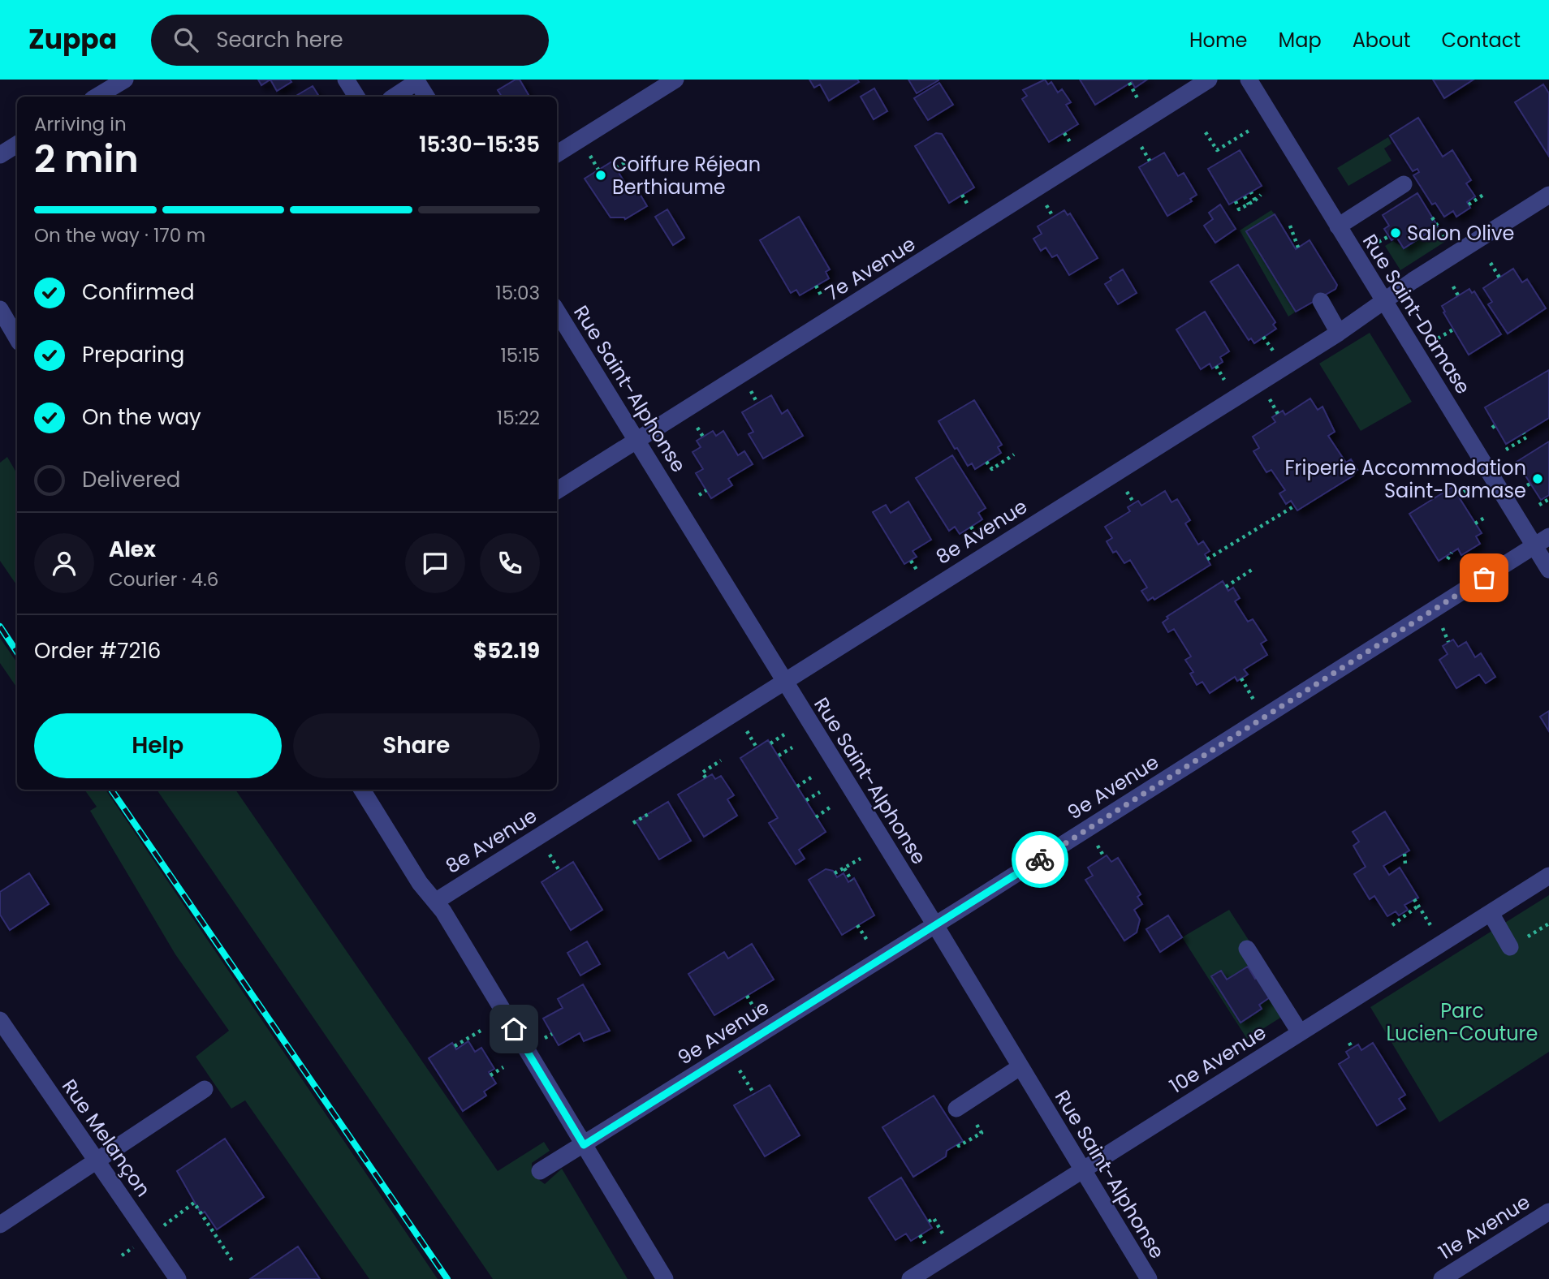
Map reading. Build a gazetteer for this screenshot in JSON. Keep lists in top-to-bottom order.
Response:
{
  "streets": {
    "street": [
      "7e Avenue",
      "Rue Saint-Damase",
      "Rue Saint-Alphonse",
      "8e Avenue",
      "9e Avenue",
      "10e Avenue",
      "Rue Melançon",
      "11e Avenue"
    ]
  },
  "crossings": [
    ["7e Avenue", "Rue Saint-Alphonse"],
    ["Rue Saint-Damase", "8e Avenue"],
    ["Rue Saint-Damase", "9e Avenue"],
    ["Rue Saint-Alphonse", "8e Avenue"],
    ["Rue Saint-Alphonse", "9e Avenue"],
    ["Rue Saint-Alphonse", "10e Avenue"]
  ],
  "parks": ["Parc Lucien-Couture"],
  "places": ["Coiffure Réjean Berthiaume", "Salon Olive", "Friperie Accommodation Saint-Damase"],
  "page": {
    "header": "Zuppa",
    "search": "Search here",
    "nav": [
      "Home",
      "Map",
      "About",
      "Contact"
    ],
    "heading": ["2 min", "Arriving in", "15:30–15:35"],
    "panel": [
      "Alex",
      "Courier · 4.6",
      "Order #7216",
      "$52.19"
    ],
    "bar": "On the way · 170 m",
    "list": [
      ["Confirmed", "15:03"],
      ["Preparing", "15:15"],
      ["On the way", "15:22"],
      "Delivered"
    ],
    "buttons": ["Help", "Share"]
  }
}
